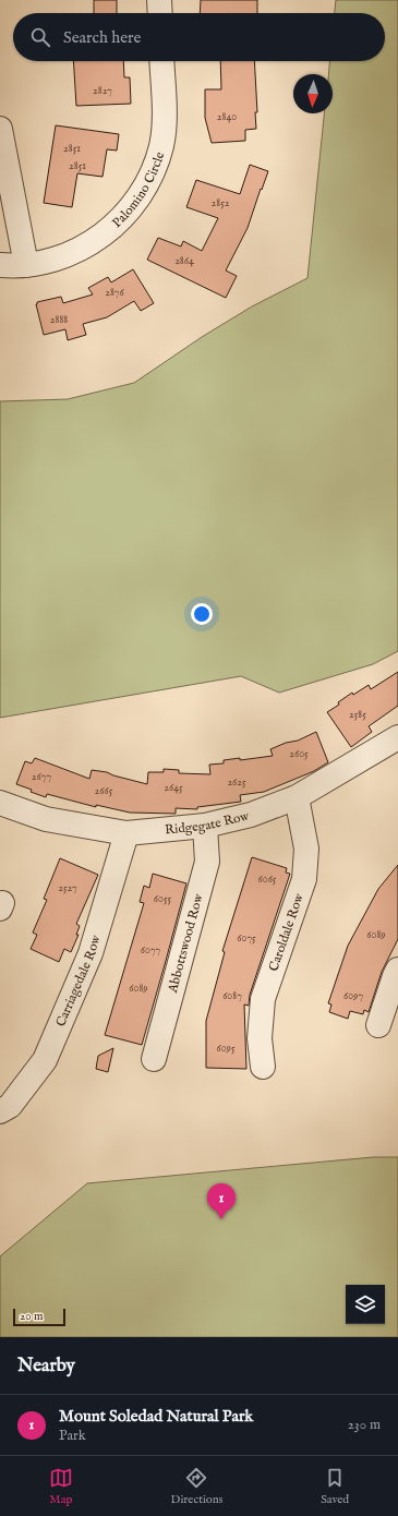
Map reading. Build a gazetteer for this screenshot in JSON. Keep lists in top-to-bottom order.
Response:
{
  "streets": {
    "street": [
      "Palomino Circle",
      "Ridgegate Row",
      "Caroldale Row",
      "Abbottswood Row",
      "Carriagedale Row"
    ]
  },
  "crossings": [
    ["Ridgegate Row", "Caroldale Row"],
    ["Ridgegate Row", "Abbottswood Row"],
    ["Ridgegate Row", "Carriagedale Row"]
  ],
  "house_numbers": [
    "2827",
    "2840",
    "2851",
    "2851",
    "2852",
    "2864",
    "2876",
    "2888",
    "2585",
    "2605",
    "2677",
    "2625",
    "2645",
    "2665",
    "6065",
    "2527",
    "6055",
    "6089",
    "6075",
    "6077",
    "6089",
    "6087",
    "6097",
    "6095"
  ],
  "scale_bar": "20 m",
  "north": "bottom",
  "page": {
    "search": "Search here",
    "pins": "1",
    "scale": "20 m",
    "heading": "Nearby",
    "list": [
      {
        "mark": "1",
        "name": "Mount Soledad Natural Park",
        "note": "Park",
        "value": "230 m"
      }
    ],
    "nav": ["Map", "Directions", "Saved"]
  }
}
